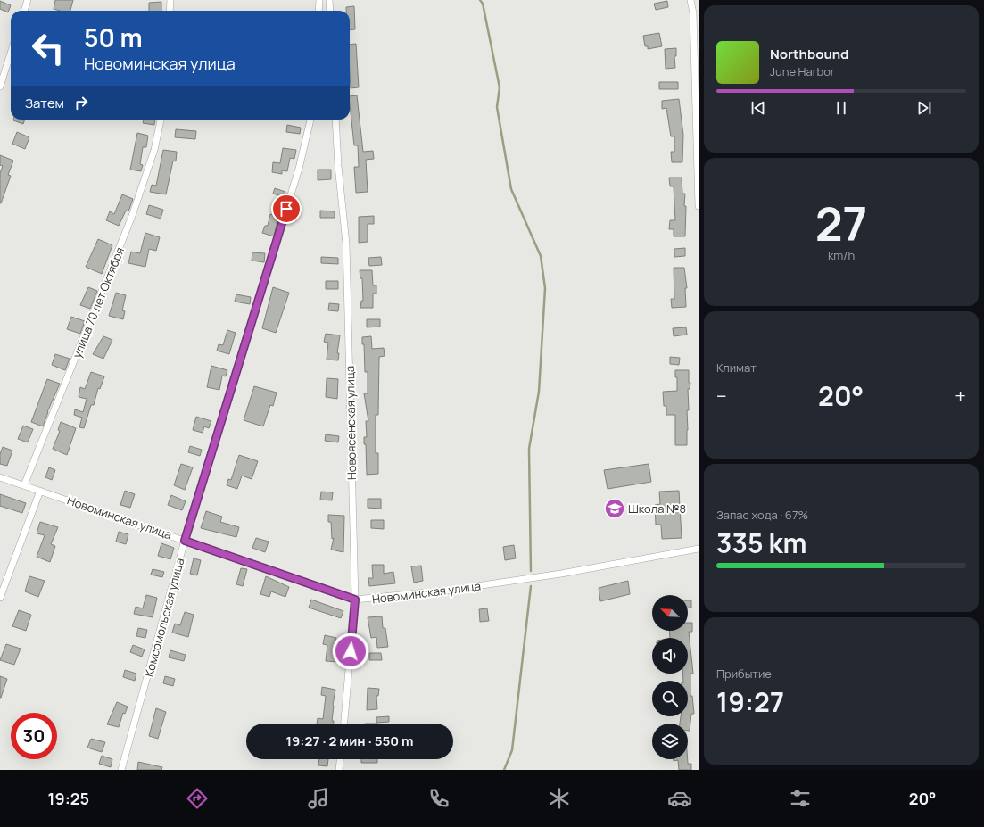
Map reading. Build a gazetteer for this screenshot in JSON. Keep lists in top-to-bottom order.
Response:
{
  "streets": {
    "street": [
      "улица 70 лет Октября",
      "Новоясенская улица",
      "Новоминская улица",
      "Комсомольская улица"
    ]
  },
  "crossings": [
    ["улица 70 лет Октября", "Новоминская улица"],
    ["Новоясенская улица", "Новоминская улица"],
    ["Новоминская улица", "Комсомольская улица"]
  ],
  "places": {
    "school or university": ["Школа №8"]
  },
  "north": "top left",
  "page": {
    "turn": ["50 m", "Новоминская улица"],
    "song": ["Northbound", "June Harbor"],
    "then": "Затем",
    "tile": [
      ["27", "km/h"],
      "Климат",
      ["Запас хода · 67%", "335 km"],
      ["Прибытие", "19:27"]
    ],
    "heat": ["−", "20°", "+"],
    "limit": "30",
    "trip": "19:27 · 2 мин · 550 m",
    "tabs": ["19:25", "20°"]
  }
}
